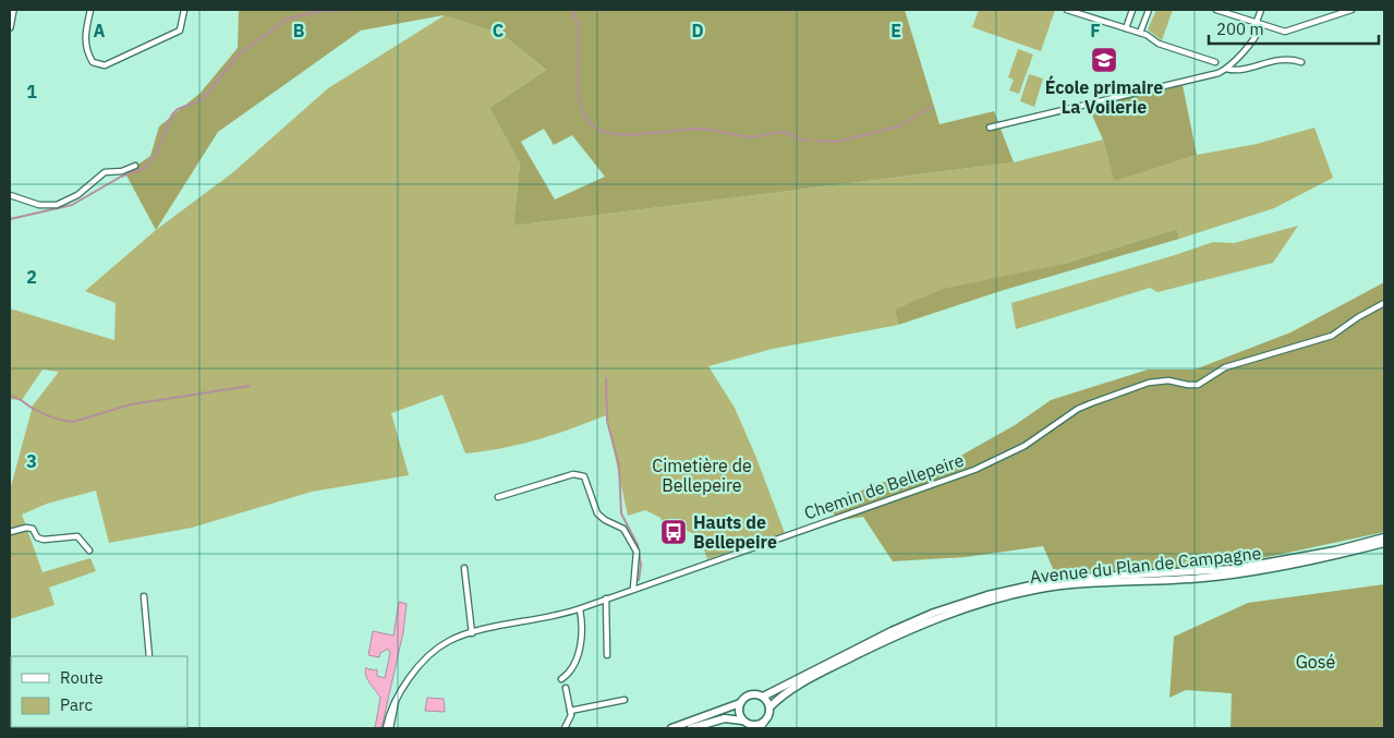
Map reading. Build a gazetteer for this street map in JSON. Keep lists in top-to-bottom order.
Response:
{
  "streets": {
    "main road": ["Avenue du Plan de Campagne"],
    "street": ["Chemin de Bellepeire"]
  },
  "parks": ["Cimetière de Bellepeire", "Gosé"],
  "places": {
    "school or university": ["École primaire La Voilerie"],
    "bus stop": ["Hauts de Bellepeire"]
  },
  "legend": ["Route", "Parc"],
  "scale_bar": "200 m",
  "grid": {
    "columns": [
      "A",
      "B",
      "C",
      "D",
      "E",
      "F"
    ],
    "rows": ["1", "2", "3"]
  }
}
